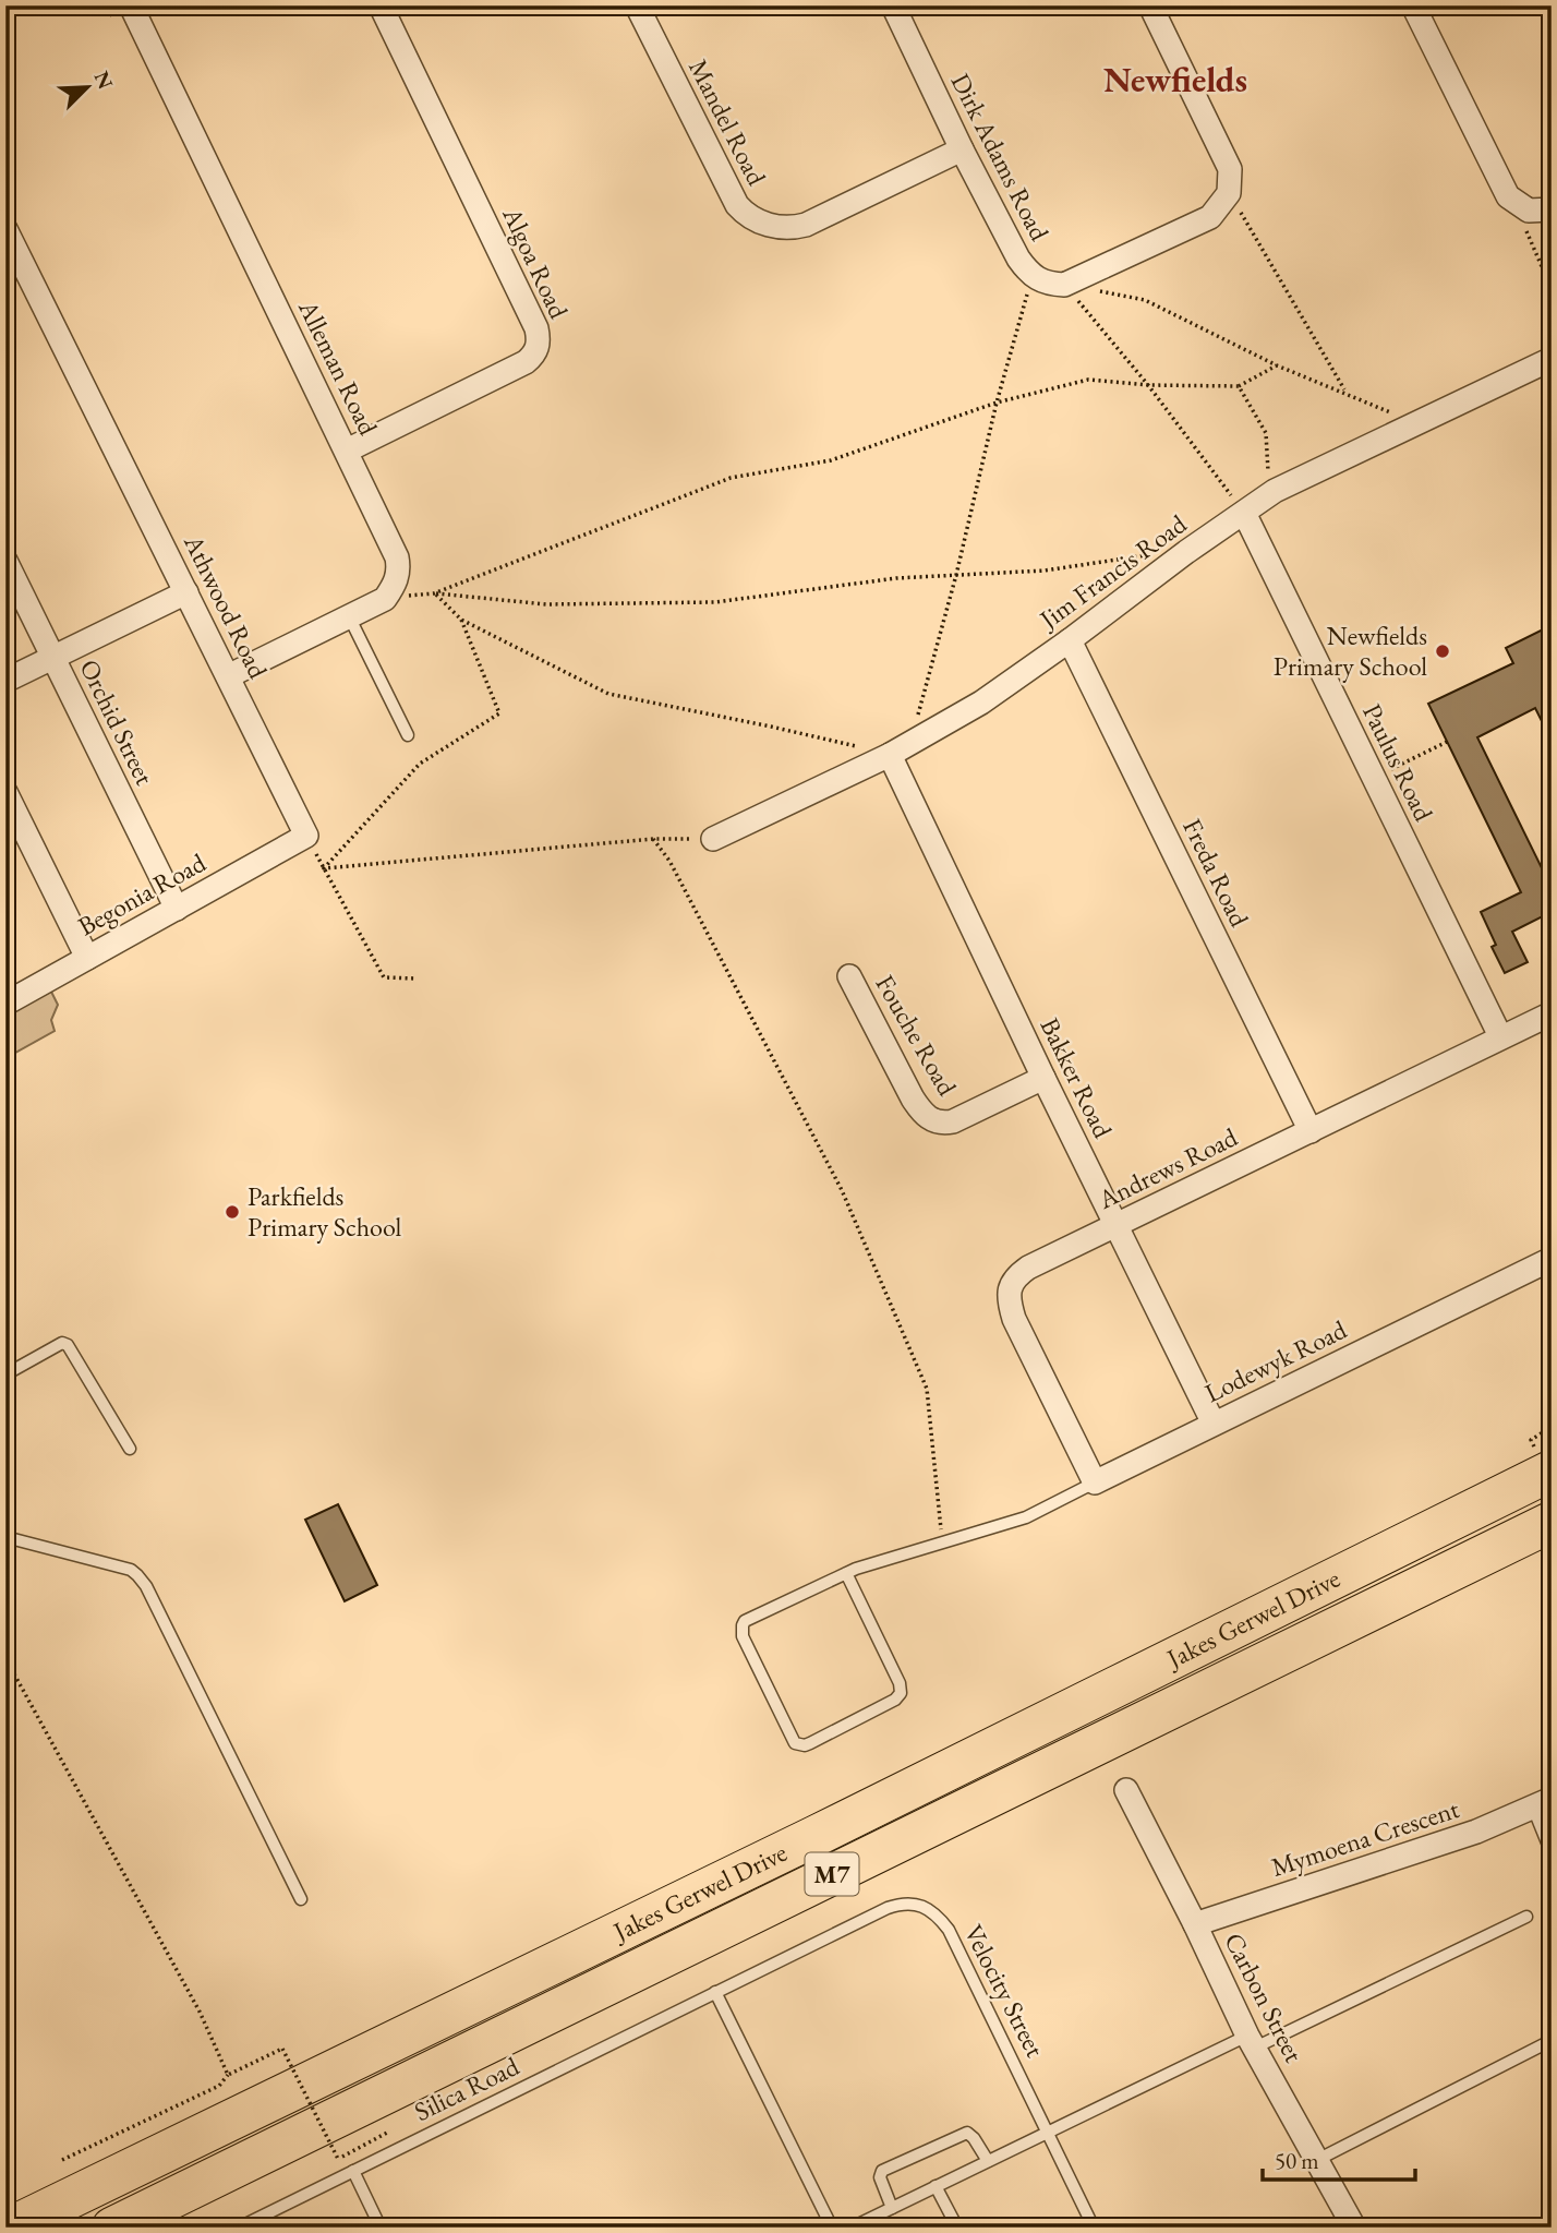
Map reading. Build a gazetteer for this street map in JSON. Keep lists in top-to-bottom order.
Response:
{
  "streets": {
    "highway": ["Jakes Gerwel Drive", "M7"],
    "street": [
      "Mandel Road",
      "Dirk Adams Road",
      "Algoa Road",
      "Alleman Road",
      "Jim Francis Road",
      "Athwood Road",
      "Orchid Street",
      "Paulus Road",
      "Freda Road",
      "Begonia Road",
      "Fouche Road",
      "Bakker Road",
      "Andrews Road",
      "Lodewyk Road",
      "Mymoena Crescent",
      "Carbon Street"
    ],
    "lane": ["Velocity Street", "Silica Road"]
  },
  "crossings": [
    ["Mandel Road", "Dirk Adams Road"],
    ["Algoa Road", "Alleman Road"],
    ["Jim Francis Road", "Paulus Road"],
    ["Jim Francis Road", "Freda Road"],
    ["Jim Francis Road", "Bakker Road"],
    ["Athwood Road", "Begonia Road"],
    ["Orchid Street", "Begonia Road"],
    ["Paulus Road", "Andrews Road"],
    ["Freda Road", "Andrews Road"],
    ["Fouche Road", "Bakker Road"],
    ["Bakker Road", "Andrews Road"],
    ["Bakker Road", "Lodewyk Road"],
    ["Andrews Road", "Lodewyk Road"],
    ["Mymoena Crescent", "Carbon Street"],
    ["Velocity Street", "Silica Road"]
  ],
  "districts": ["Newfields"],
  "places": ["Newfields Primary School", "Parkfields Primary School"],
  "scale_bar": "50 m",
  "north": "top right"
}
